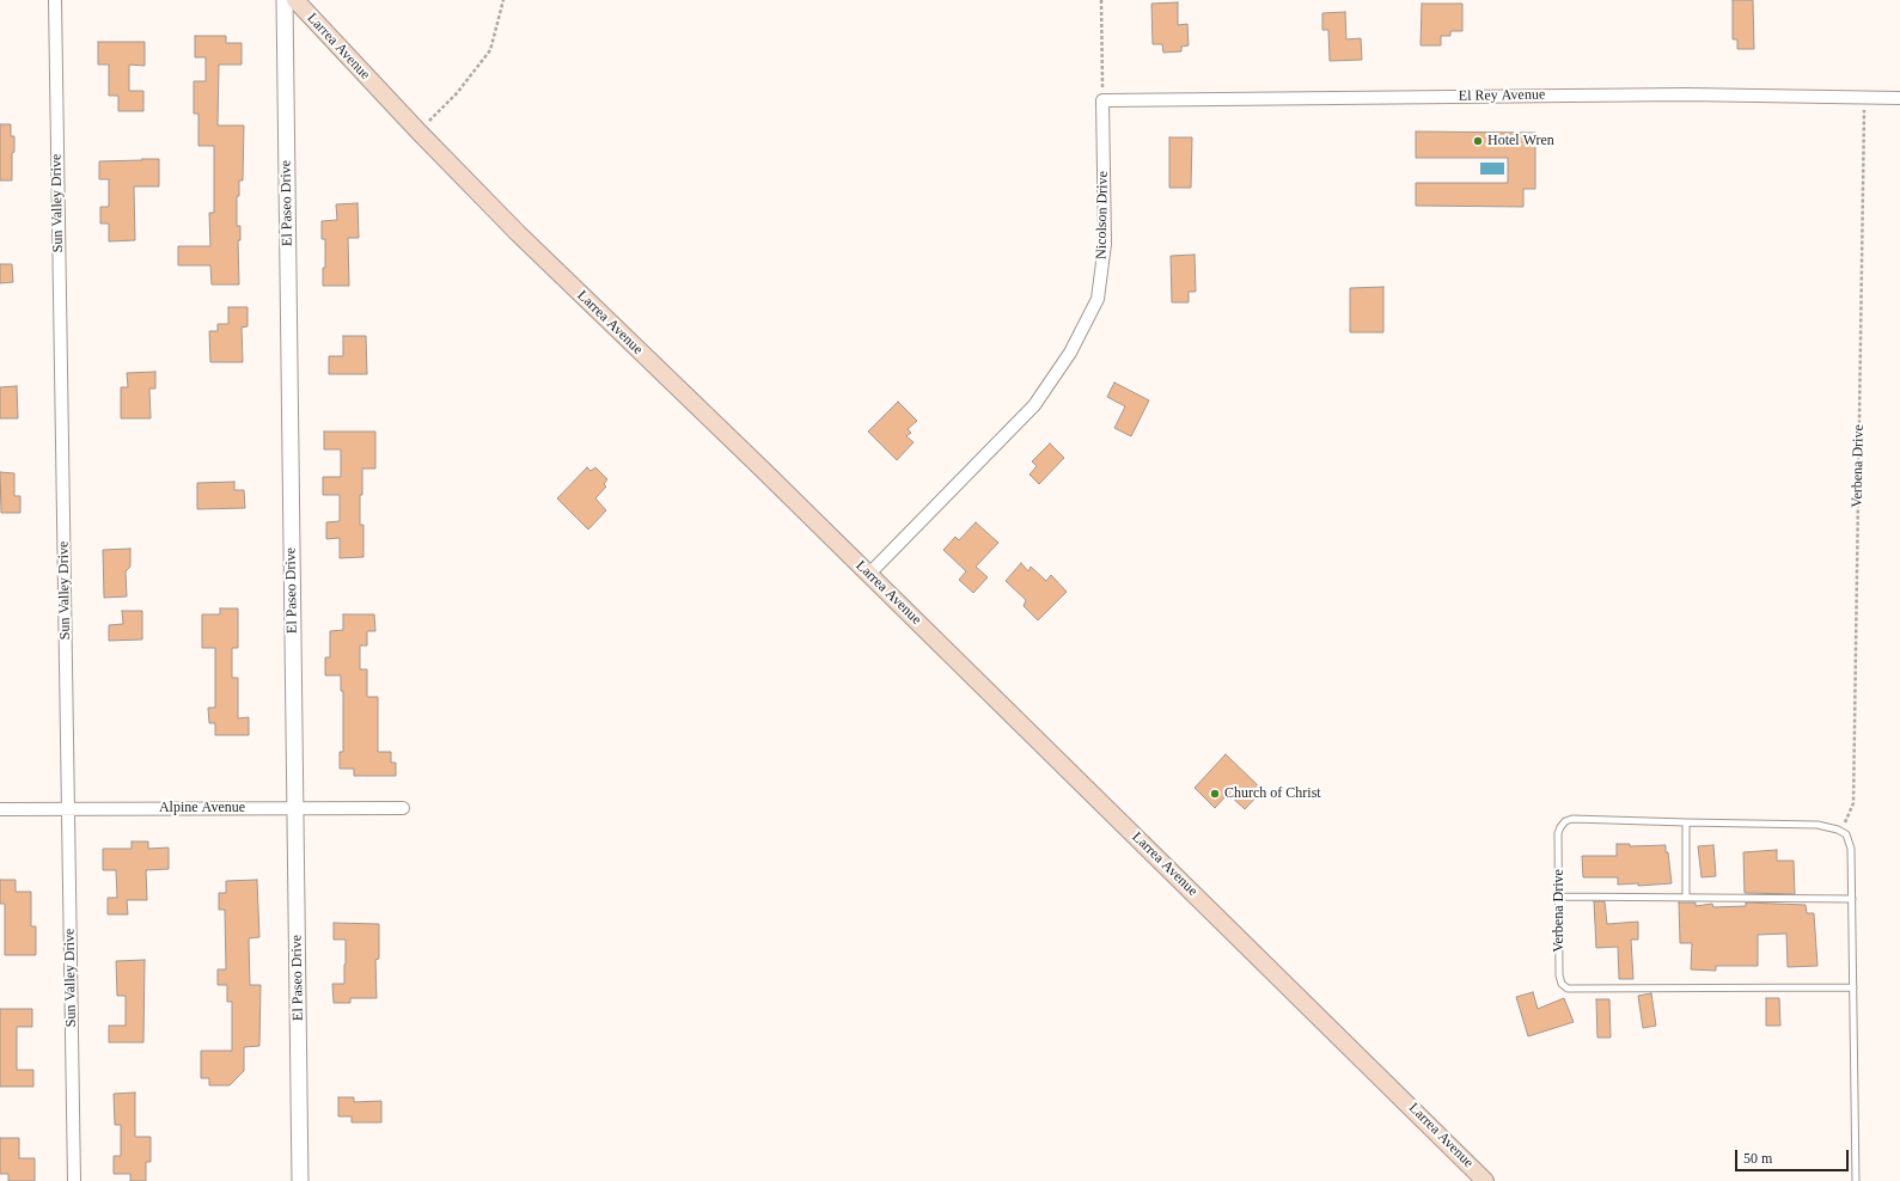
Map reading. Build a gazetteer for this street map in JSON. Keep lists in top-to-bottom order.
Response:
{
  "streets": {
    "main road": ["Larrea Avenue"],
    "street": [
      "El Rey Avenue",
      "Sun Valley Drive",
      "El Paseo Drive",
      "Nicolson Drive",
      "Alpine Avenue"
    ],
    "lane": ["Verbena Drive"]
  },
  "crossings": [
    ["Larrea Avenue", "Nicolson Drive"],
    ["El Rey Avenue", "Nicolson Drive"],
    ["El Rey Avenue", "Verbena Drive"],
    ["Sun Valley Drive", "Alpine Avenue"],
    ["El Paseo Drive", "Alpine Avenue"]
  ],
  "places": ["Hotel Wren", "Church of Christ"],
  "scale_bar": "50 m"
}
